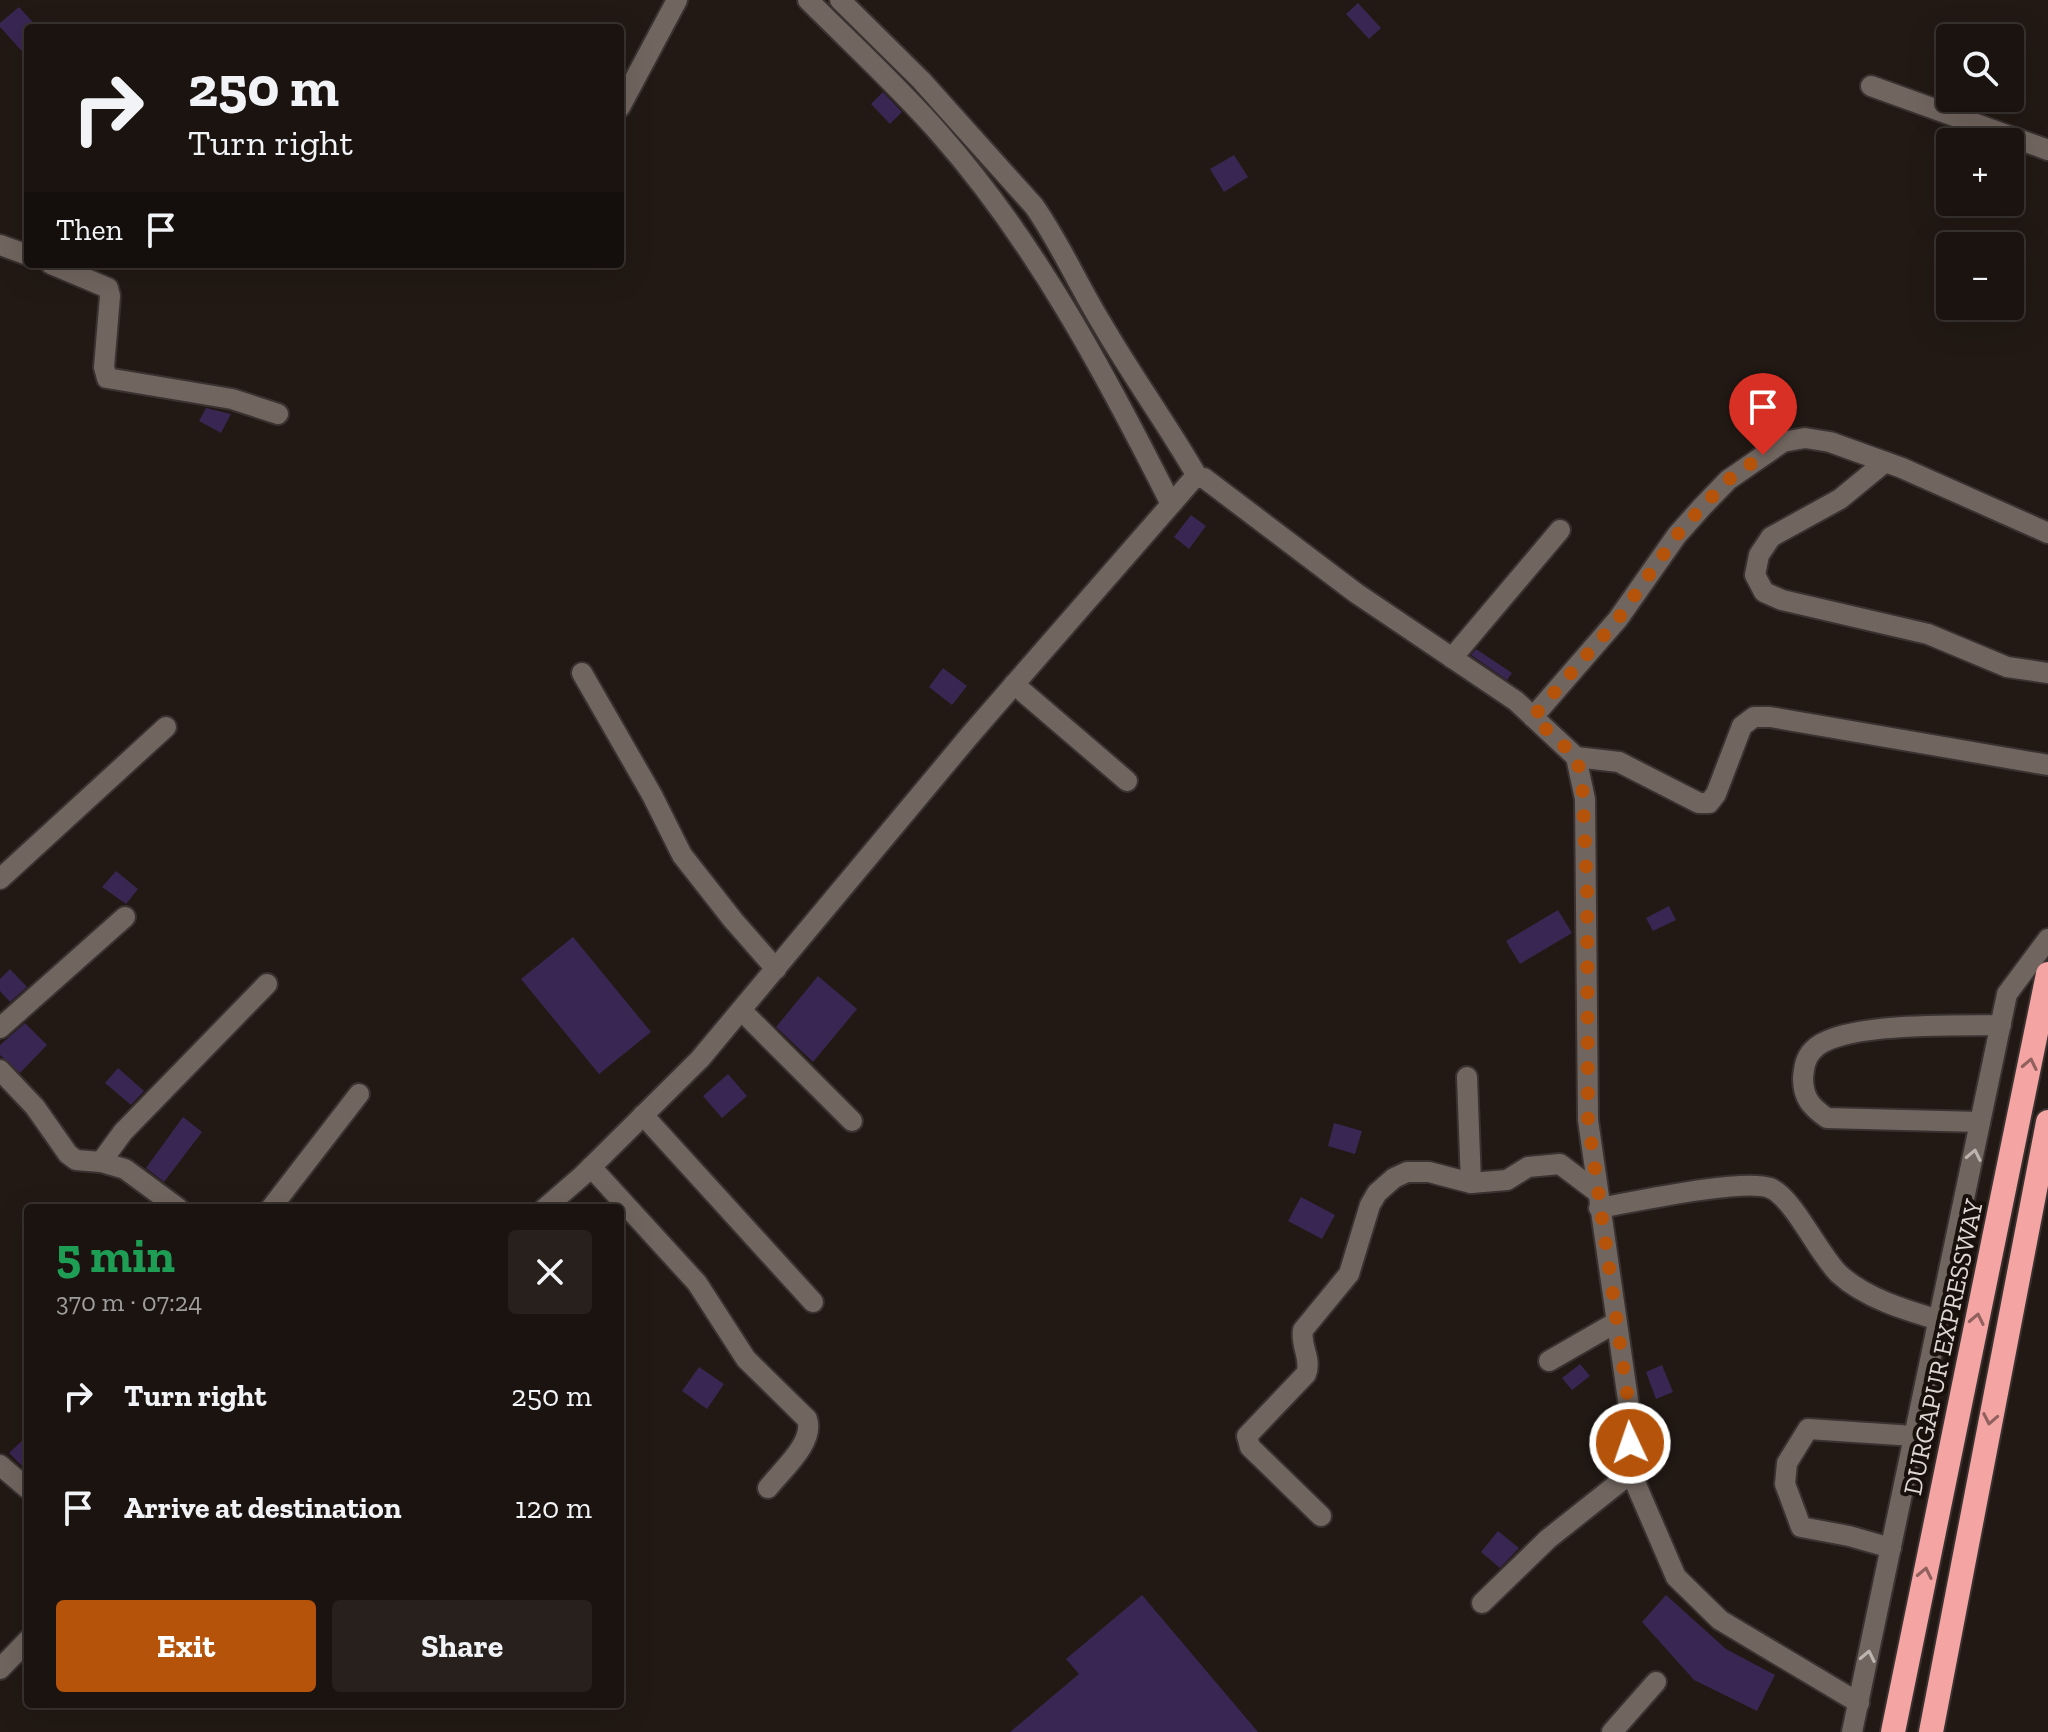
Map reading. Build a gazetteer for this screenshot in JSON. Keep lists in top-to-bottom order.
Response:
{
  "streets": {
    "highway": ["DURGAPUR EXPRESSWAY"]
  },
  "page": {
    "map_buttons": ["+", "−"],
    "turn": ["250 m", "Turn right"],
    "then": "Then",
    "heading": ["5 min", "370 m · 07:24"],
    "list": [
      {
        "name": "Turn right",
        "value": "250 m"
      },
      {
        "name": "Arrive at destination",
        "value": "120 m"
      }
    ],
    "buttons": ["Exit", "Share"]
  }
}
